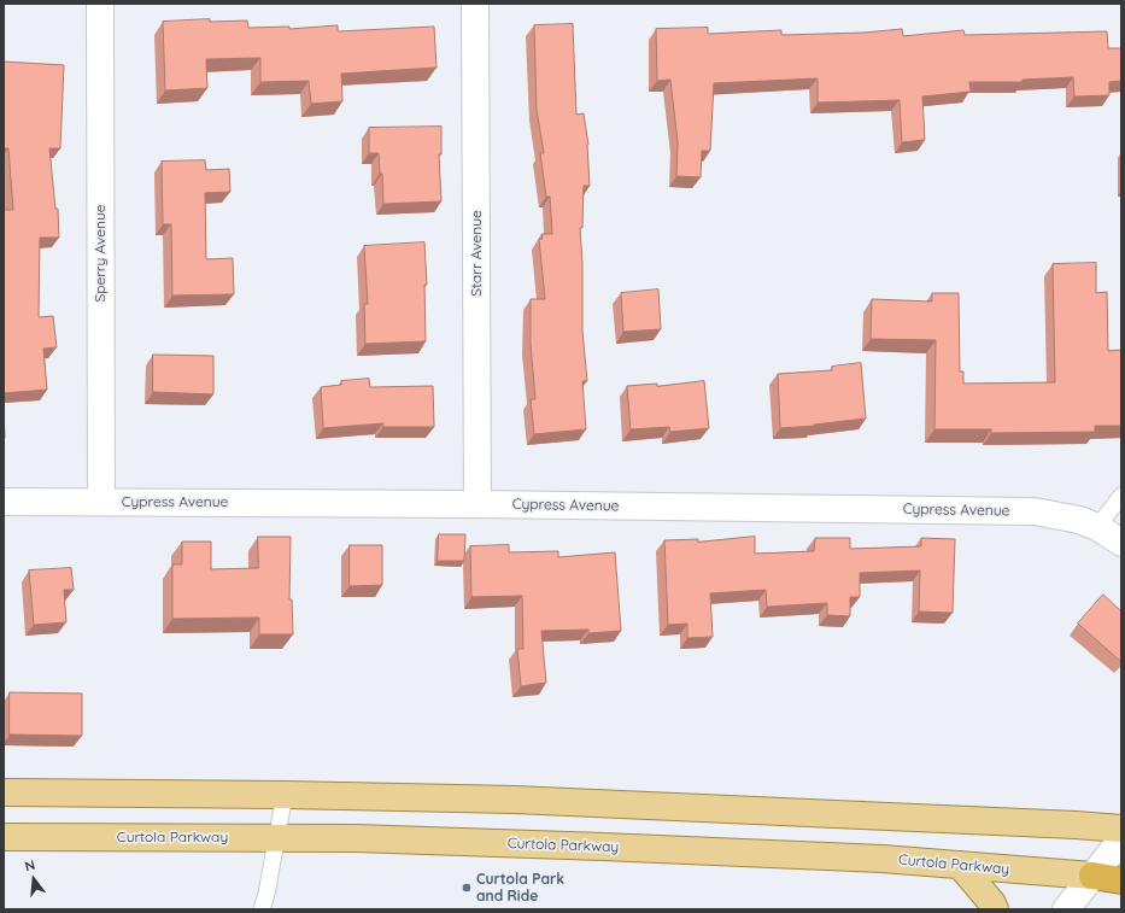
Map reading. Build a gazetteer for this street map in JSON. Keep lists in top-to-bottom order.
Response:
{
  "streets": {
    "highway": ["Curtola Parkway"],
    "street": ["Sperry Avenue", "Starr Avenue", "Cypress Avenue"]
  },
  "crossings": [
    ["Sperry Avenue", "Cypress Avenue"],
    ["Starr Avenue", "Cypress Avenue"]
  ],
  "places": ["Curtola Park and Ride"],
  "north": "top"
}
